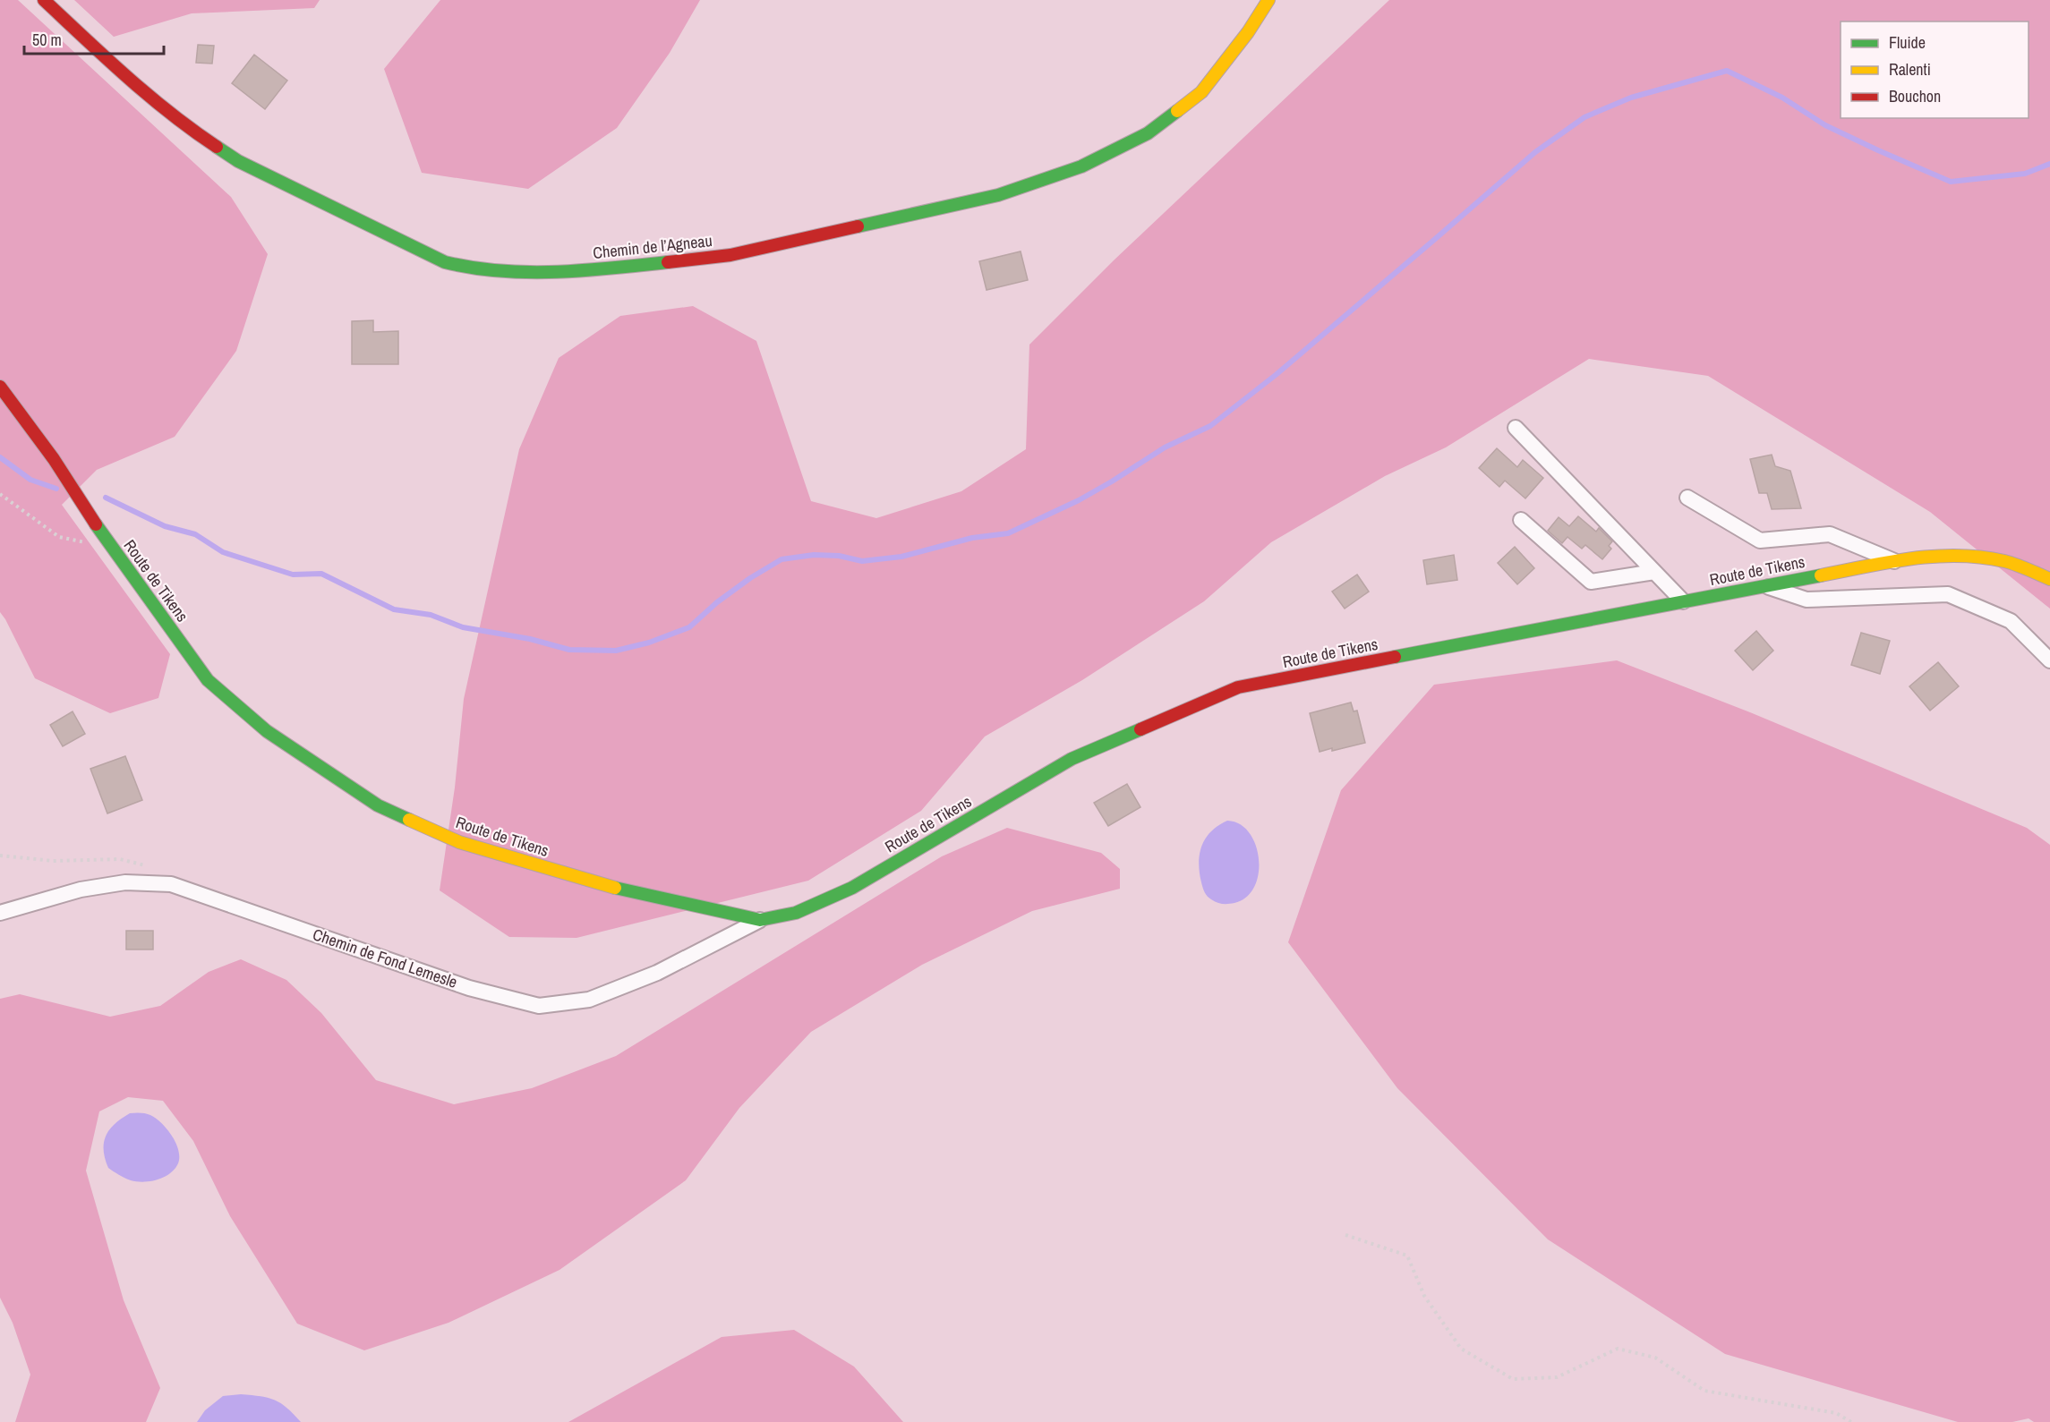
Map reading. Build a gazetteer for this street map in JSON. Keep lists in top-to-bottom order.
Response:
{
  "streets": {
    "street": ["Chemin de l’Agneau", "Route de Tikens", "Chemin de Fond Lemesle"]
  },
  "crossings": [
    ["Route de Tikens", "Chemin de Fond Lemesle"]
  ],
  "legend": ["Fluide", "Ralenti", "Bouchon"],
  "scale_bar": "50 m"
}
